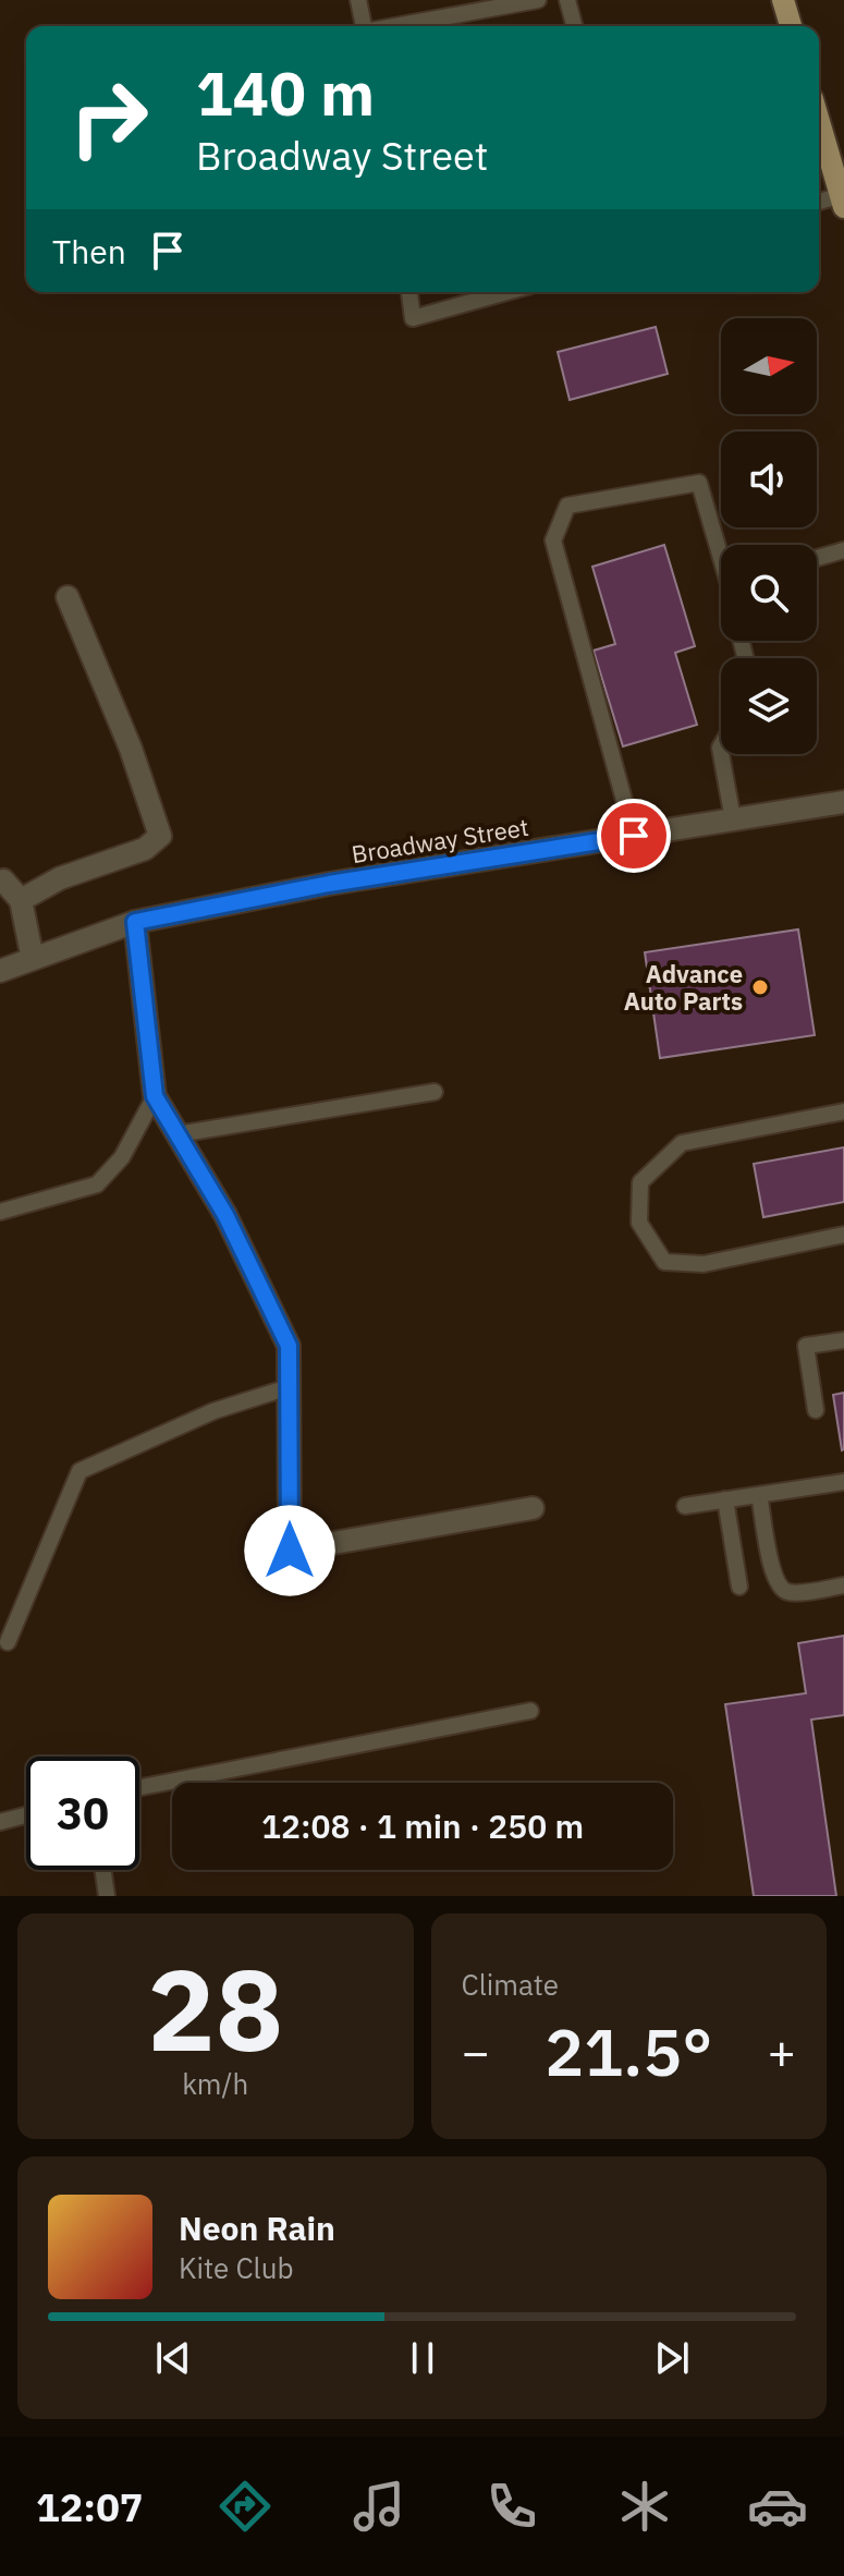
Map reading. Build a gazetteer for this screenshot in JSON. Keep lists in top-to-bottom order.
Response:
{
  "streets": {
    "street": ["Broadway Street"]
  },
  "places": ["Advance Auto Parts"],
  "north": "right",
  "page": {
    "turn": ["140 m", "Broadway Street"],
    "then": "Then",
    "limit": "30",
    "trip": "12:08 · 1 min · 250 m",
    "tile": [
      ["28", "km/h"],
      "Climate"
    ],
    "heat": ["−", "21.5°", "+"],
    "song": ["Neon Rain", "Kite Club"],
    "tabs": "12:07"
  }
}
